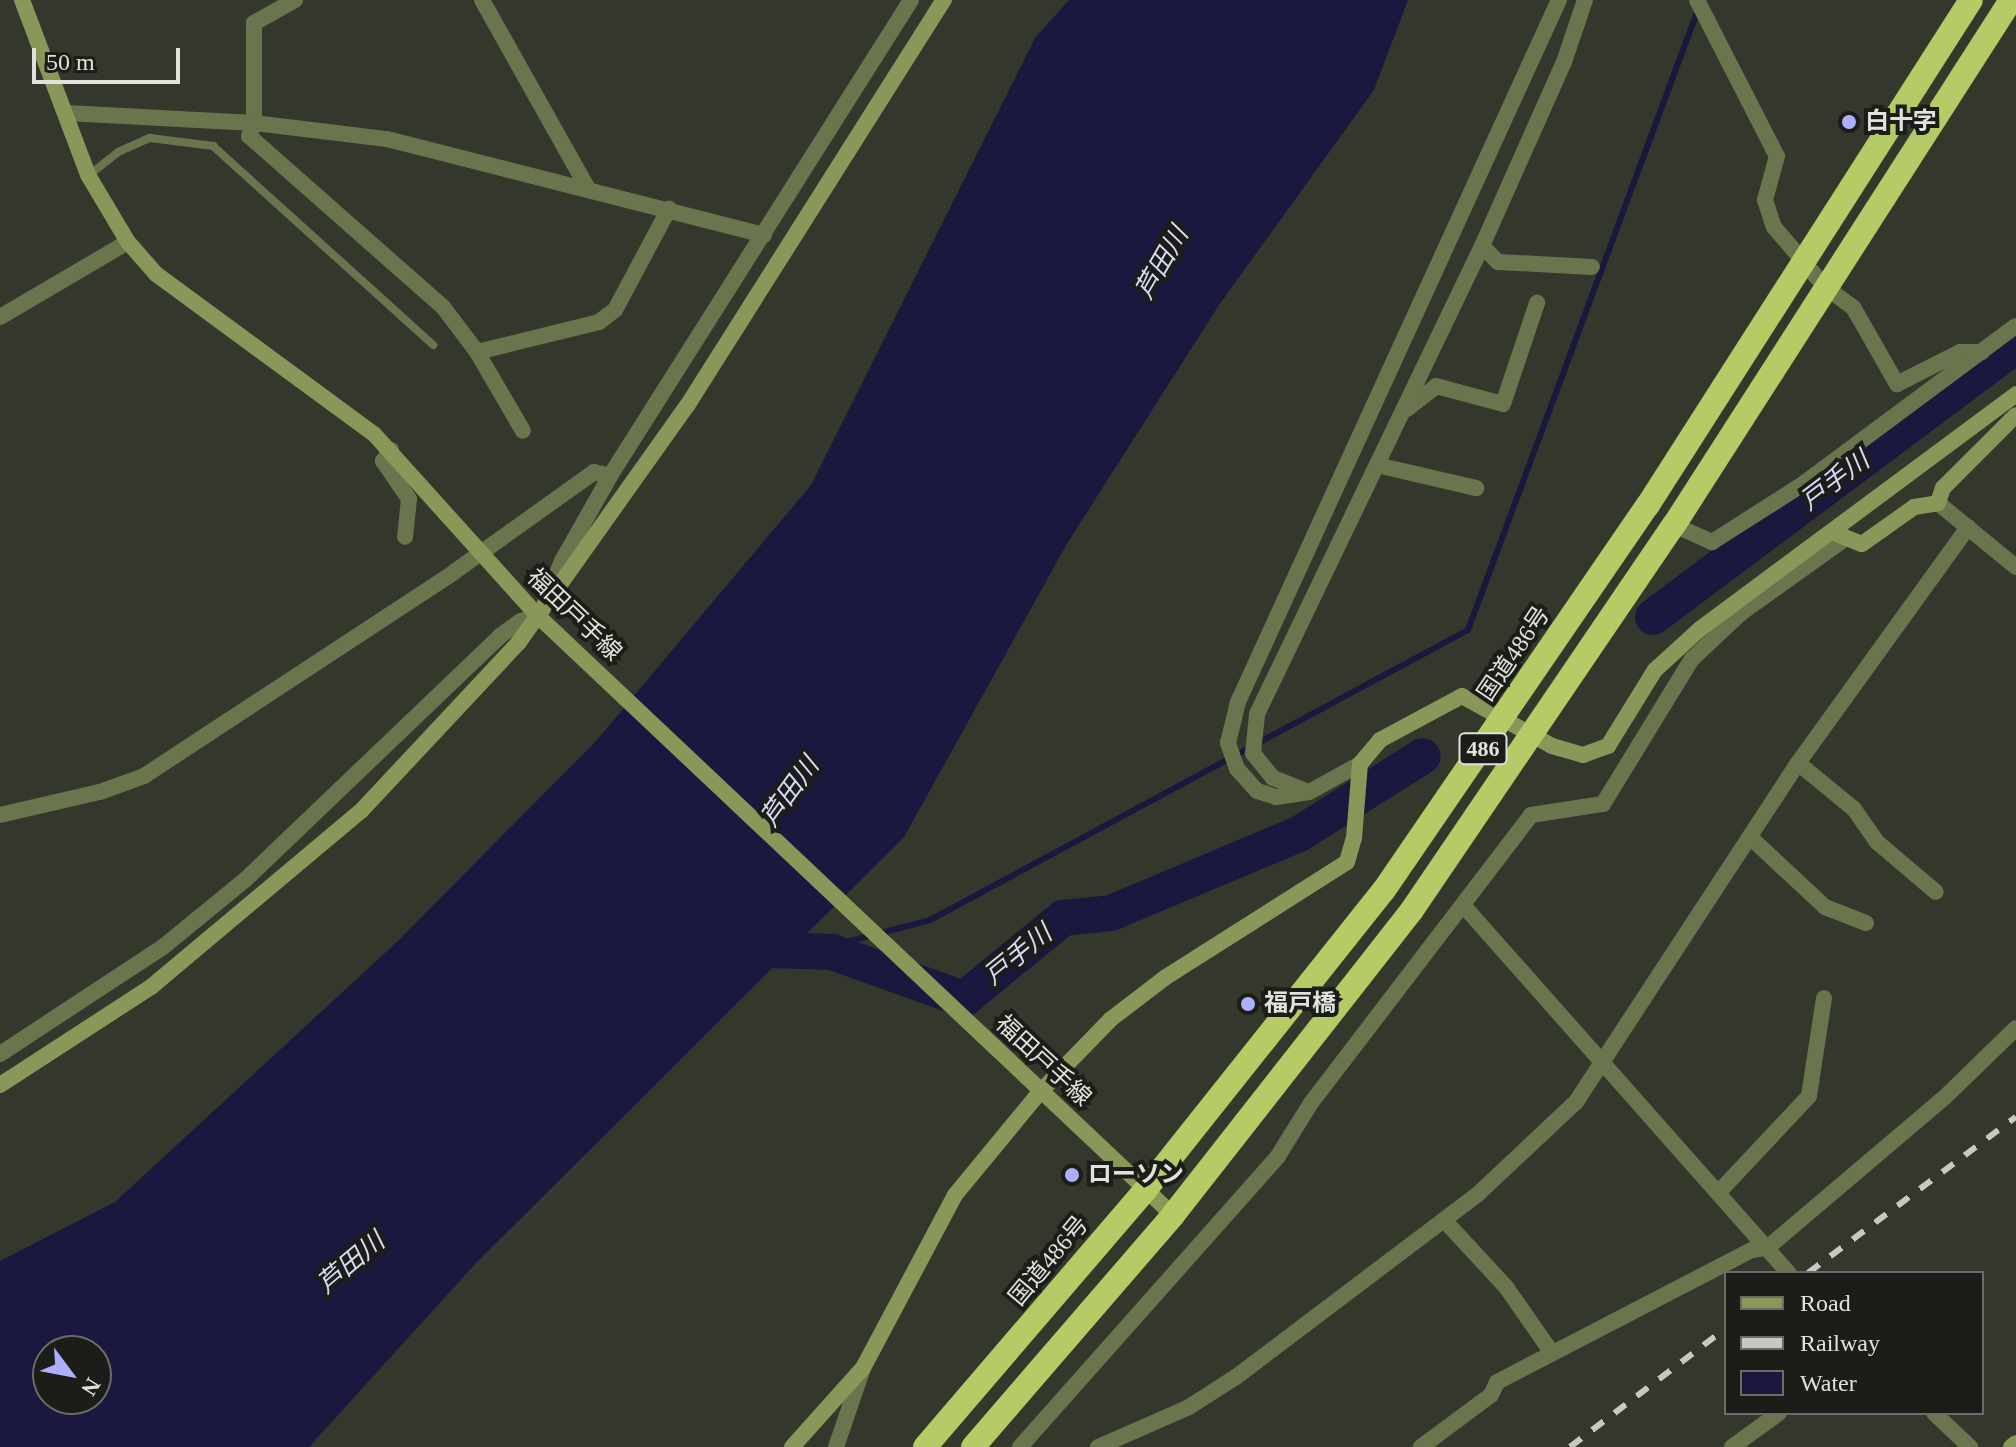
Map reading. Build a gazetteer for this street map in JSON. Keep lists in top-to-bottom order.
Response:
{
  "streets": {
    "highway": ["国道486号", "486"],
    "street": ["福田戸手線"]
  },
  "crossings": [
    ["福田戸手線", "国道486号"],
    ["福田戸手線", "486"]
  ],
  "water": ["芦田川", "戸手川"],
  "places": ["白十字", "福戸橋", "ローソン"],
  "legend": ["Road", "Railway", "Water"],
  "scale_bar": "50 m",
  "north": "bottom right"
}
